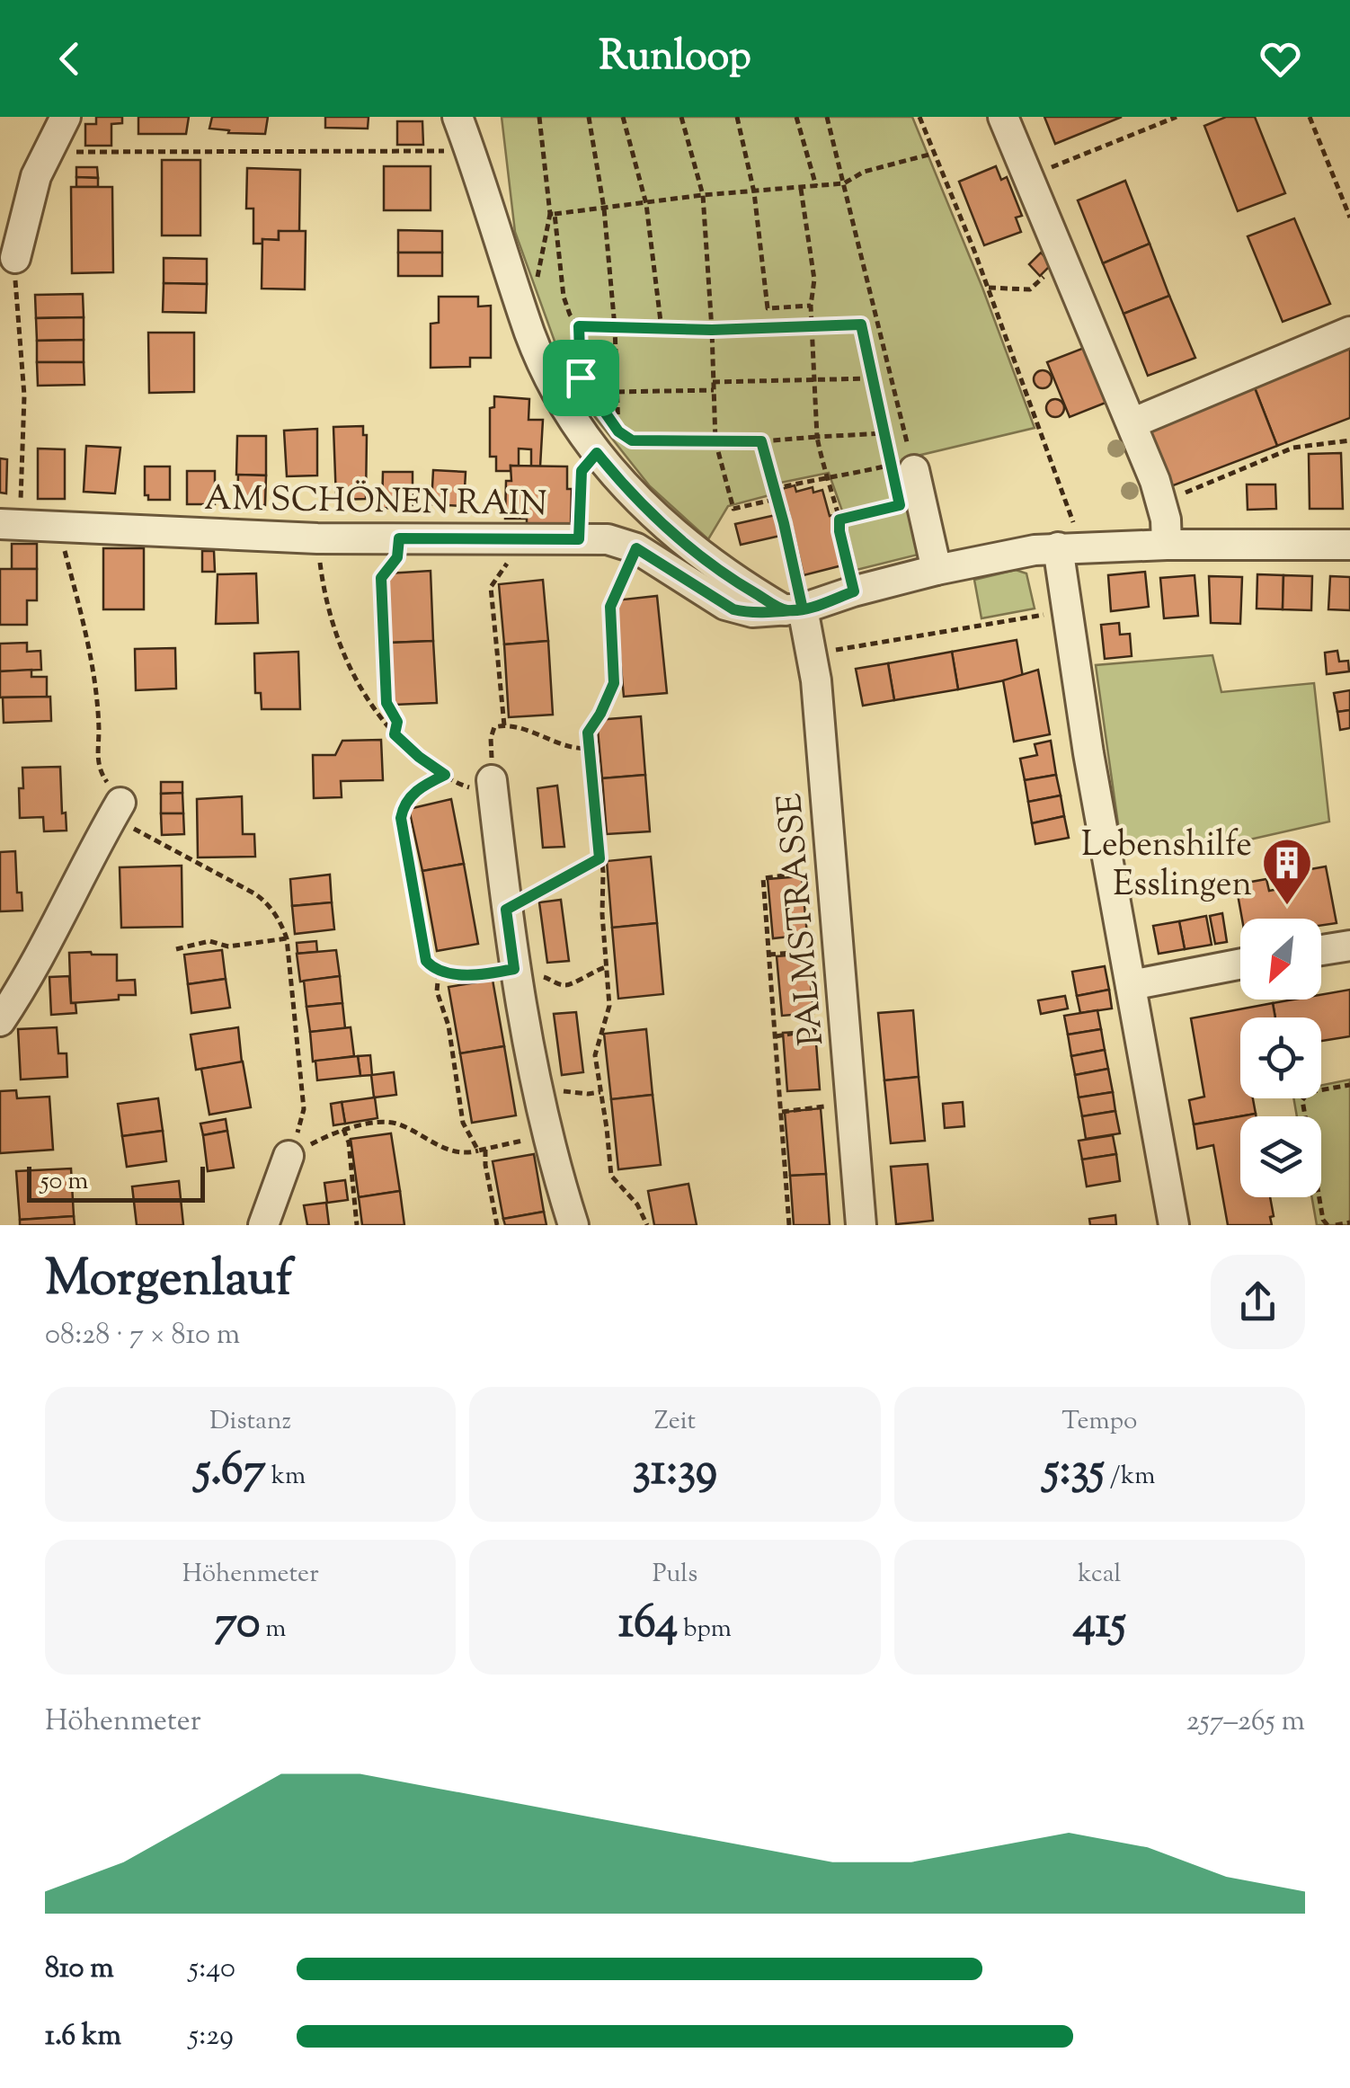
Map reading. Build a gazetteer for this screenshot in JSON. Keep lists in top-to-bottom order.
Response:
{
  "streets": {
    "street": ["AM SCHÖNEN RAIN", "PALMSTRASSE"]
  },
  "crossings": [
    ["AM SCHÖNEN RAIN", "PALMSTRASSE"]
  ],
  "places": {
    "building": ["Lebenshilfe Esslingen"]
  },
  "scale_bar": "50 m",
  "north": "bottom left",
  "page": {
    "header": "Runloop",
    "scale": "50 m",
    "heading": ["Morgenlauf", "08:28 · 7 × 810 m"],
    "stats": [
      ["Distanz", "5.67 km"],
      ["Zeit", "31:39"],
      ["Tempo", "5:35 /km"],
      ["Höhenmeter", "70 m"],
      ["Puls", "164 bpm"],
      ["kcal", "415"]
    ],
    "chart": ["Höhenmeter", "257–265 m"],
    "list": [
      {
        "name": "810 m",
        "note": "5:40"
      },
      {
        "name": "1.6 km",
        "note": "5:29"
      }
    ]
  }
}
